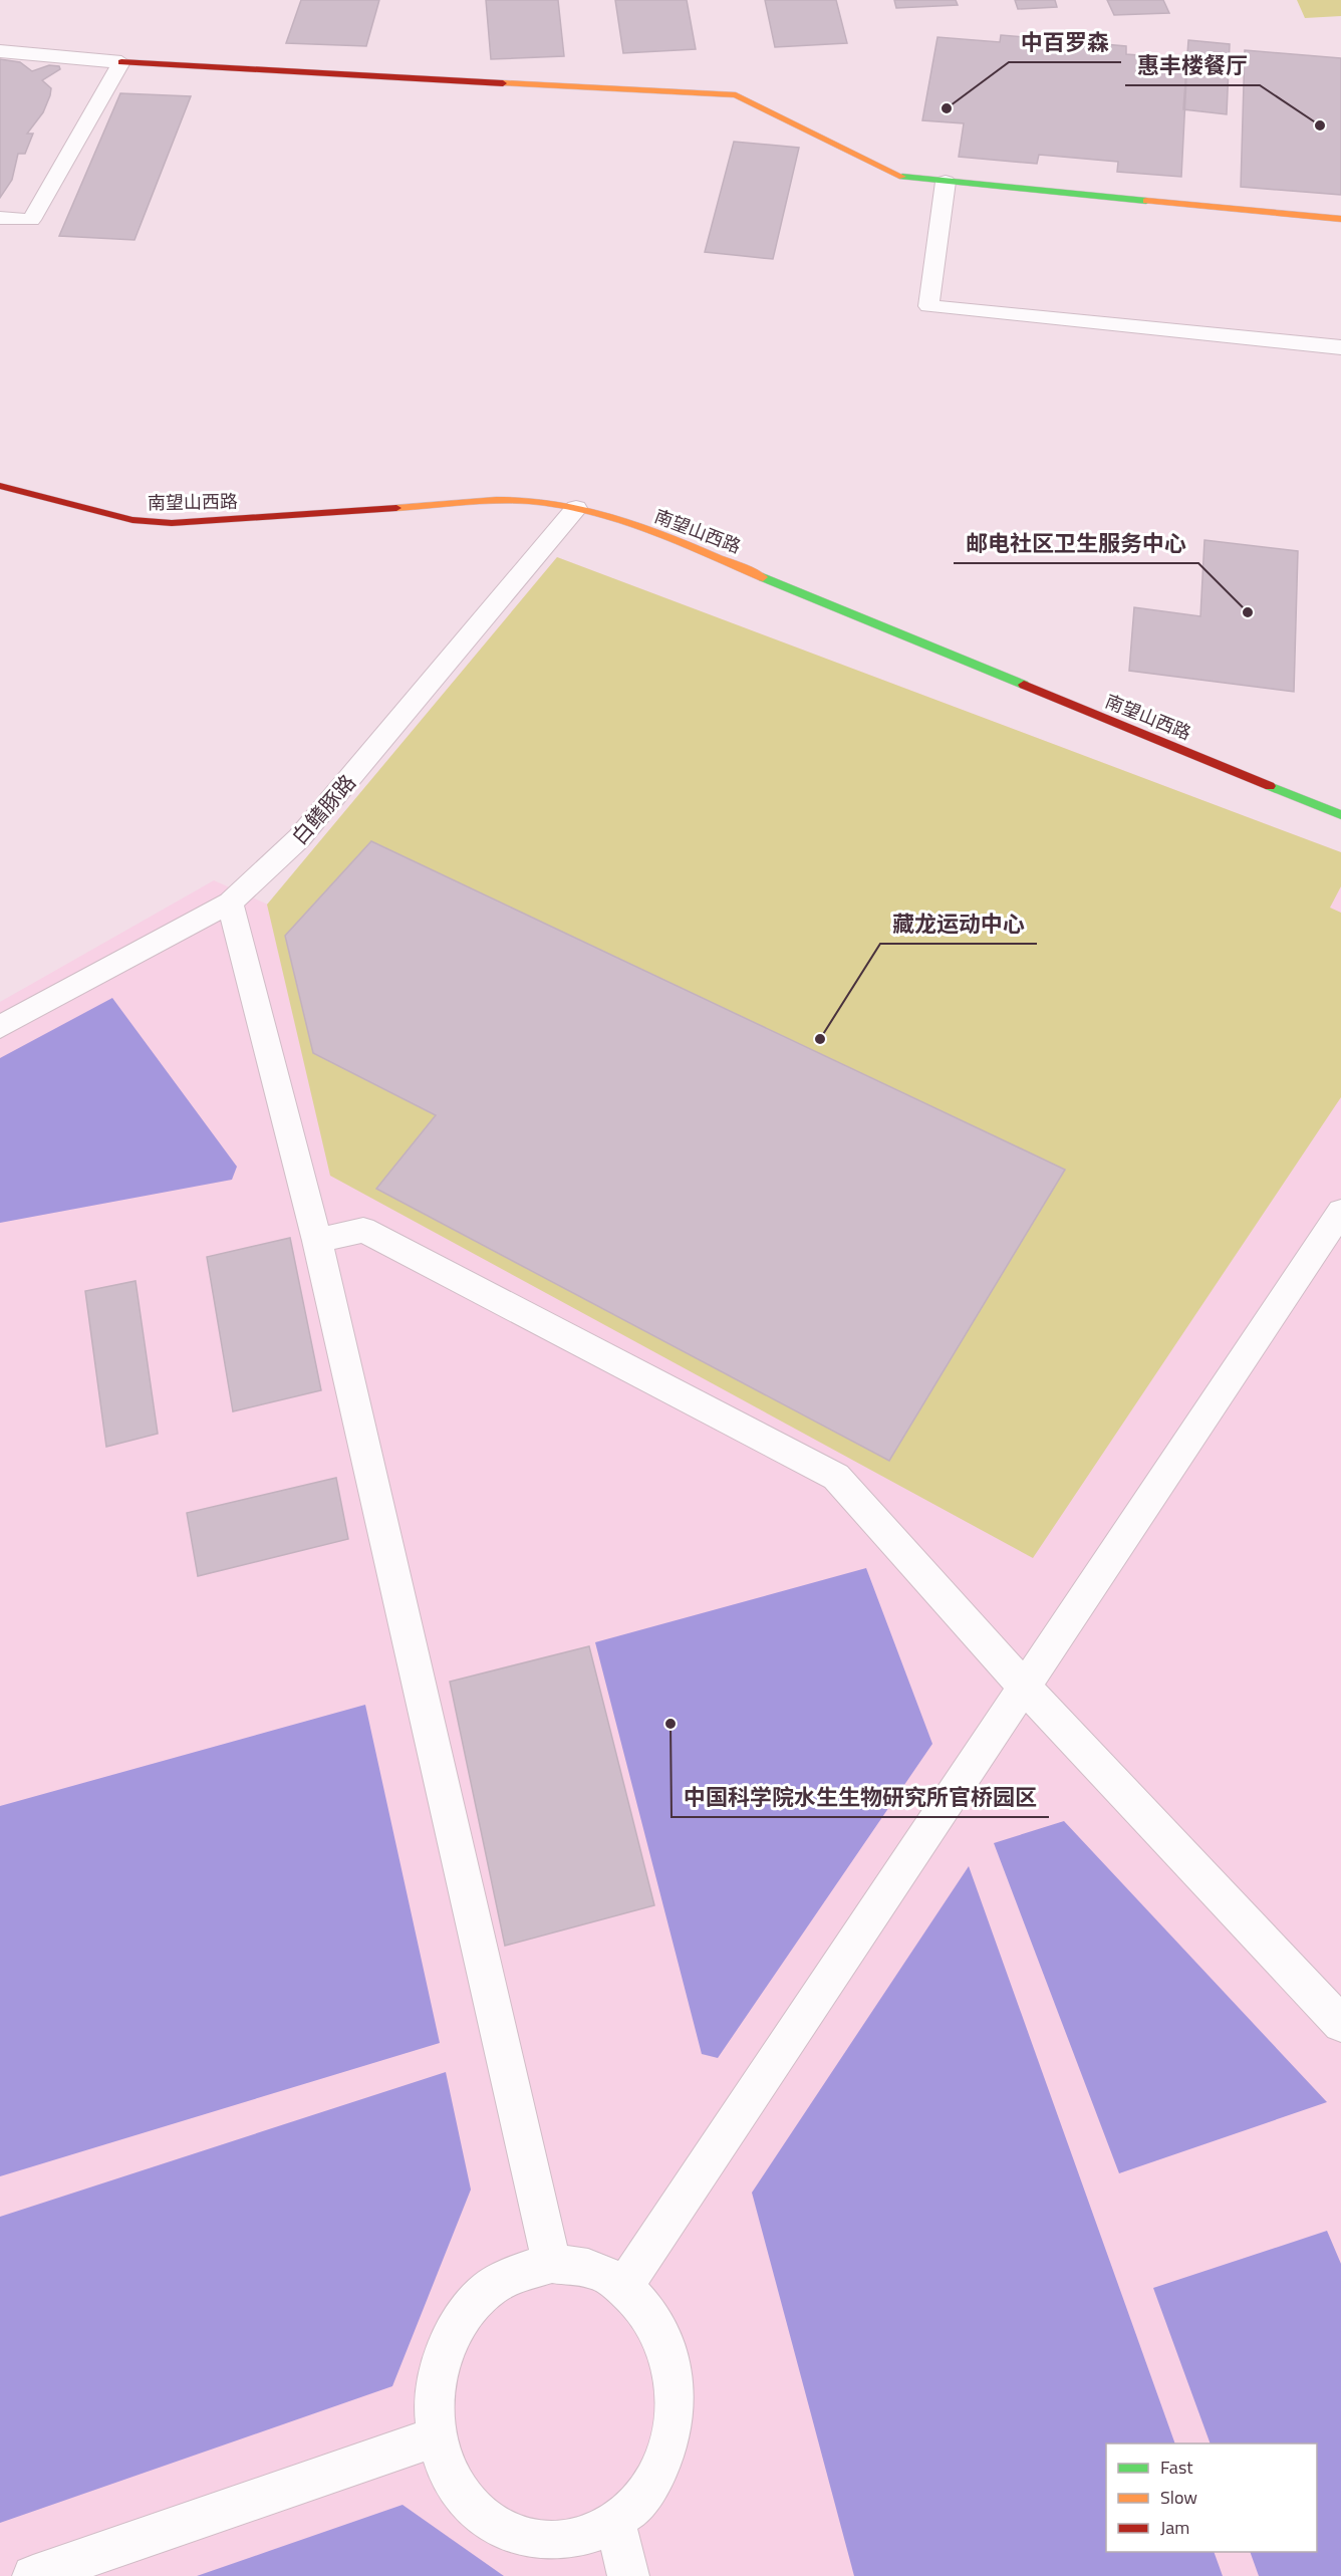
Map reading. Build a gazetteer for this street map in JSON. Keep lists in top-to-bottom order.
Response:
{
  "streets": {
    "street": ["南望山西路"],
    "lane": ["白鳍豚路"]
  },
  "crossings": [
    ["南望山西路", "白鳍豚路"]
  ],
  "places": [
    "中百罗森",
    "惠丰楼餐厅",
    "邮电社区卫生服务中心",
    "藏龙运动中心",
    "中国科学院水生生物研究所官桥园区"
  ],
  "legend": ["Fast", "Slow", "Jam"]
}
